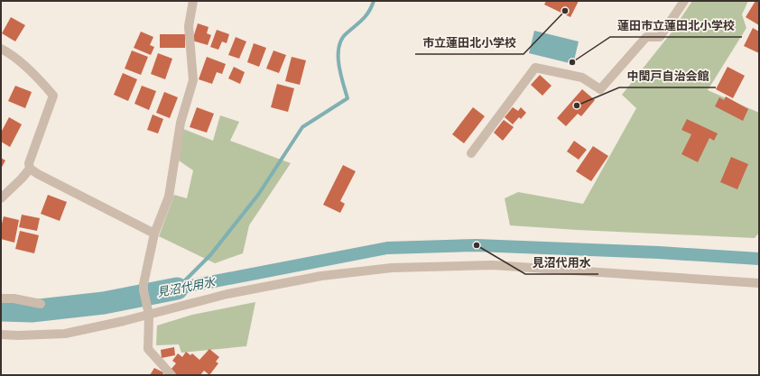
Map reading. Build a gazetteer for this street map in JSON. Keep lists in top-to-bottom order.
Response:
{
  "water": ["見沼代用水"],
  "places": [
    "市立蓮田北小学校",
    "蓮田市立蓮田北小学校",
    "中閏戸自治会館",
    "見沼代用水"
  ]
}
